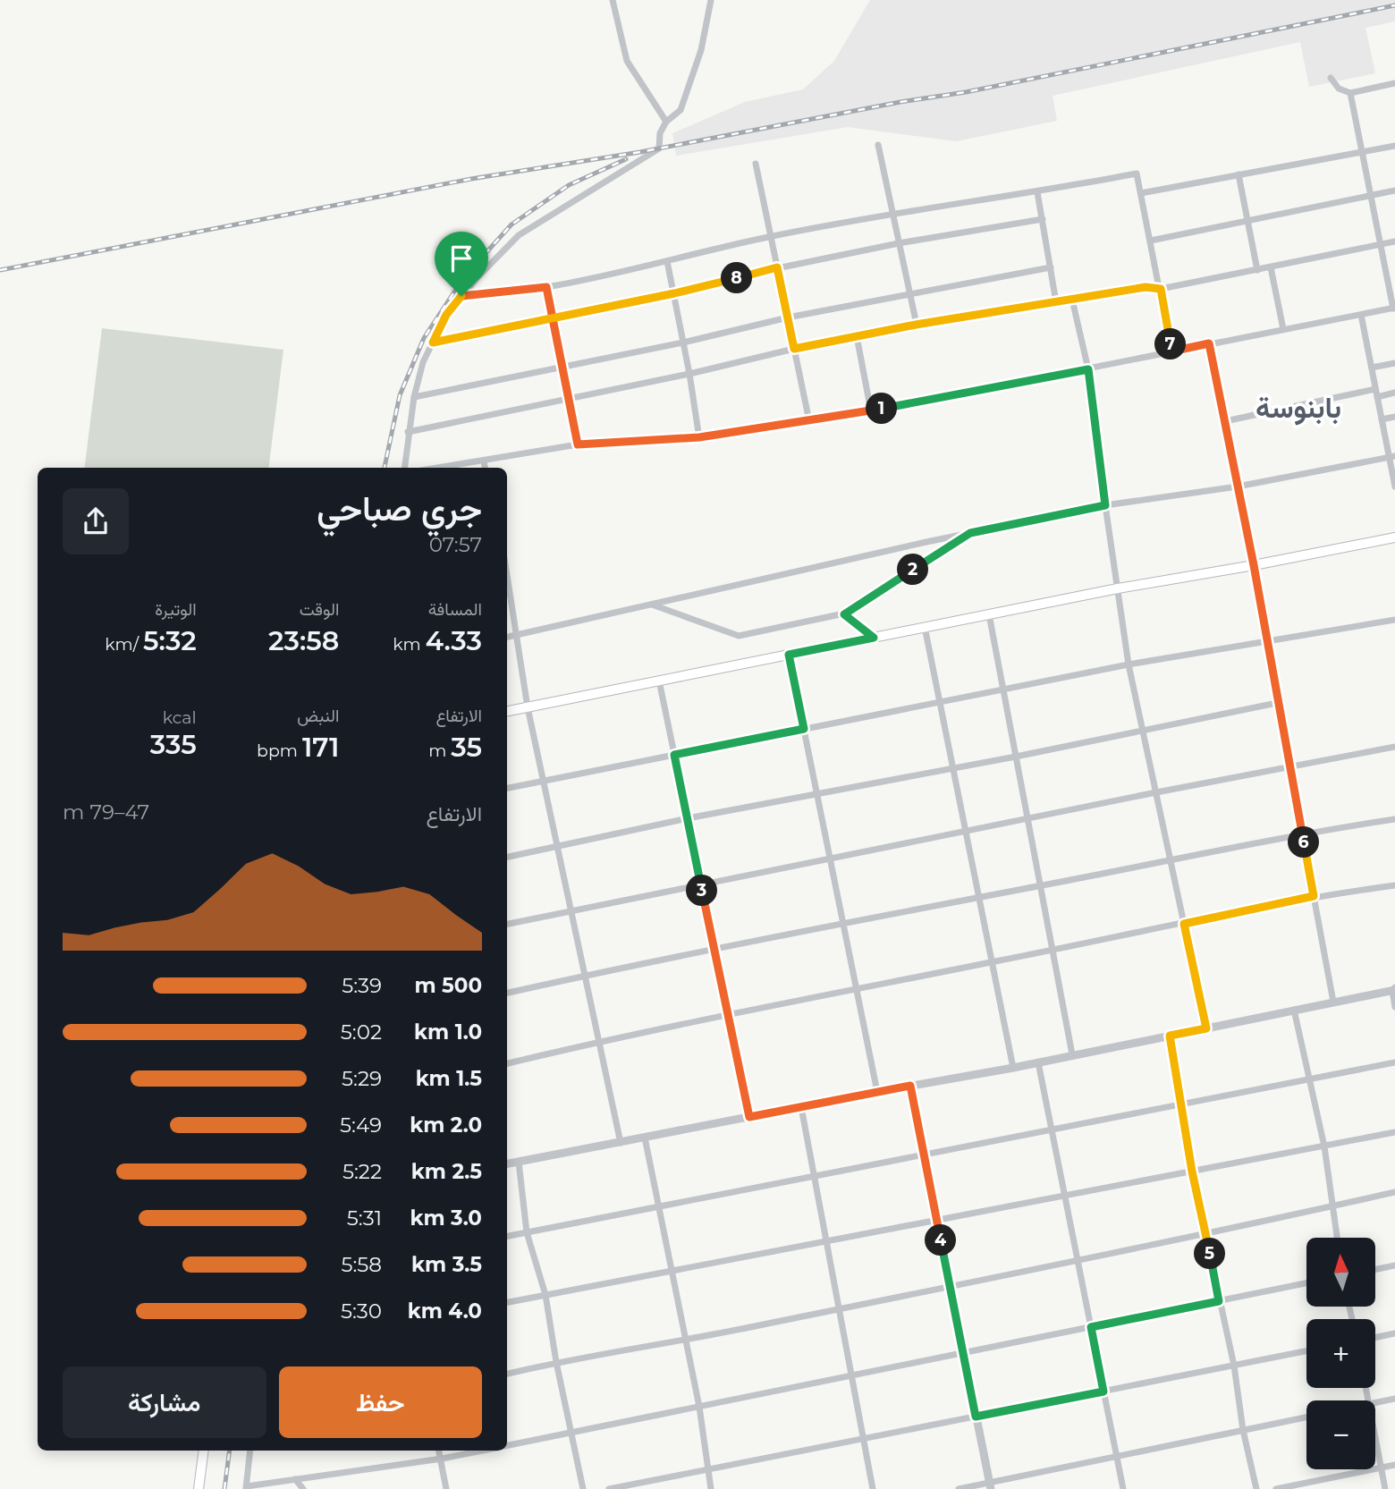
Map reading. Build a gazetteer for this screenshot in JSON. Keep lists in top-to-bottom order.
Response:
{
  "districts": ["بابنوسة"],
  "north": "top",
  "page": {
    "pins": [
      "8",
      "7",
      "1",
      "2",
      "6",
      "3",
      "4",
      "5"
    ],
    "heading": ["جري صباحي", "07:57"],
    "stats": [
      ["المسافة", "4.33 km"],
      ["الوقت", "23:58"],
      ["الوتيرة", "5:32 /km"],
      ["الارتفاع", "35 m"],
      ["النبض", "171 bpm"],
      ["kcal", "335"]
    ],
    "chart": ["الارتفاع", "47–79 m"],
    "list": [
      {
        "name": "500 m",
        "note": "5:39"
      },
      {
        "name": "1.0 km",
        "note": "5:02"
      },
      {
        "name": "1.5 km",
        "note": "5:29"
      },
      {
        "name": "2.0 km",
        "note": "5:49"
      },
      {
        "name": "2.5 km",
        "note": "5:22"
      },
      {
        "name": "3.0 km",
        "note": "5:31"
      },
      {
        "name": "3.5 km",
        "note": "5:58"
      },
      {
        "name": "4.0 km",
        "note": "5:30"
      }
    ],
    "map_buttons": ["+", "−"],
    "buttons": ["حفظ", "مشاركة"]
  }
}
